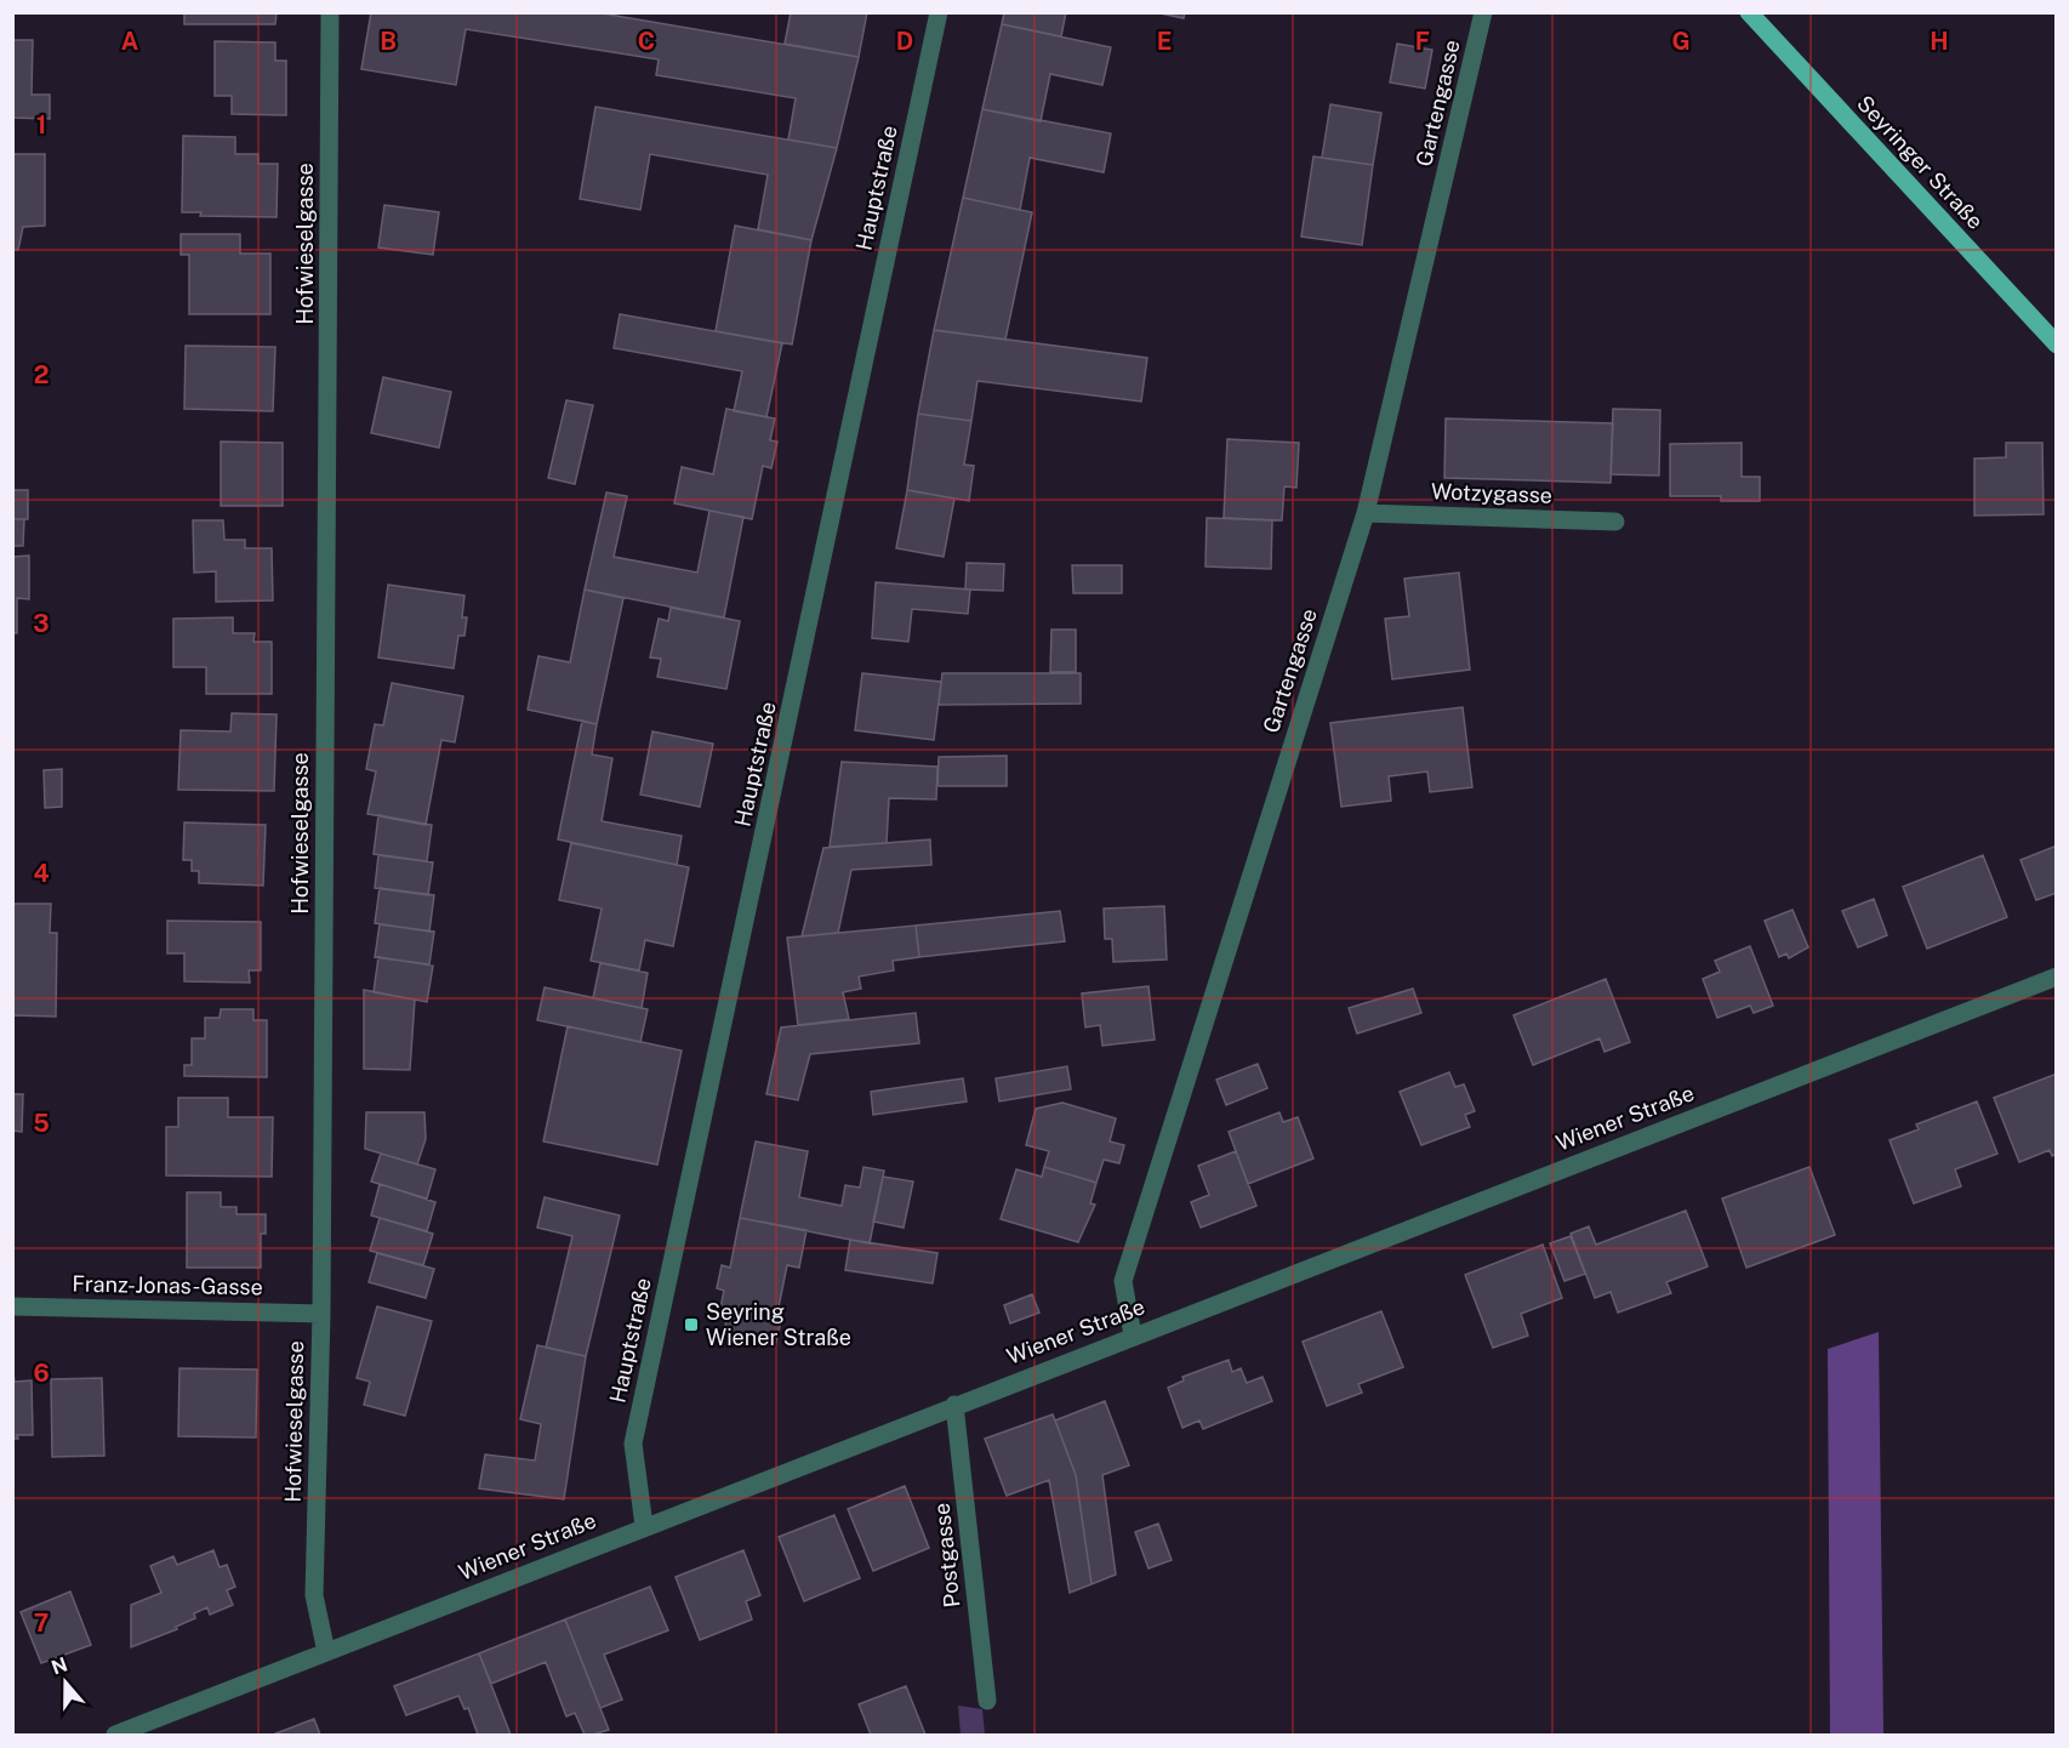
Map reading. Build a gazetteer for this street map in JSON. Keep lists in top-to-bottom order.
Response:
{
  "streets": {
    "main road": ["Seyringer Straße"],
    "street": [
      "Gartengasse",
      "Hauptstraße",
      "Hofwieselgasse",
      "Wotzygasse",
      "Wiener Straße",
      "Franz-Jonas-Gasse",
      "Postgasse"
    ]
  },
  "crossings": [
    ["Gartengasse", "Wotzygasse"],
    ["Gartengasse", "Wiener Straße"],
    ["Hauptstraße", "Wiener Straße"],
    ["Hofwieselgasse", "Wiener Straße"],
    ["Hofwieselgasse", "Franz-Jonas-Gasse"],
    ["Wiener Straße", "Postgasse"]
  ],
  "places": {
    "transit": ["Seyring Wiener Straße"]
  },
  "north": "top",
  "grid": {
    "columns": [
      "A",
      "B",
      "C",
      "D",
      "E",
      "F",
      "G",
      "H"
    ],
    "rows": [
      "1",
      "2",
      "3",
      "4",
      "5",
      "6",
      "7"
    ]
  }
}
